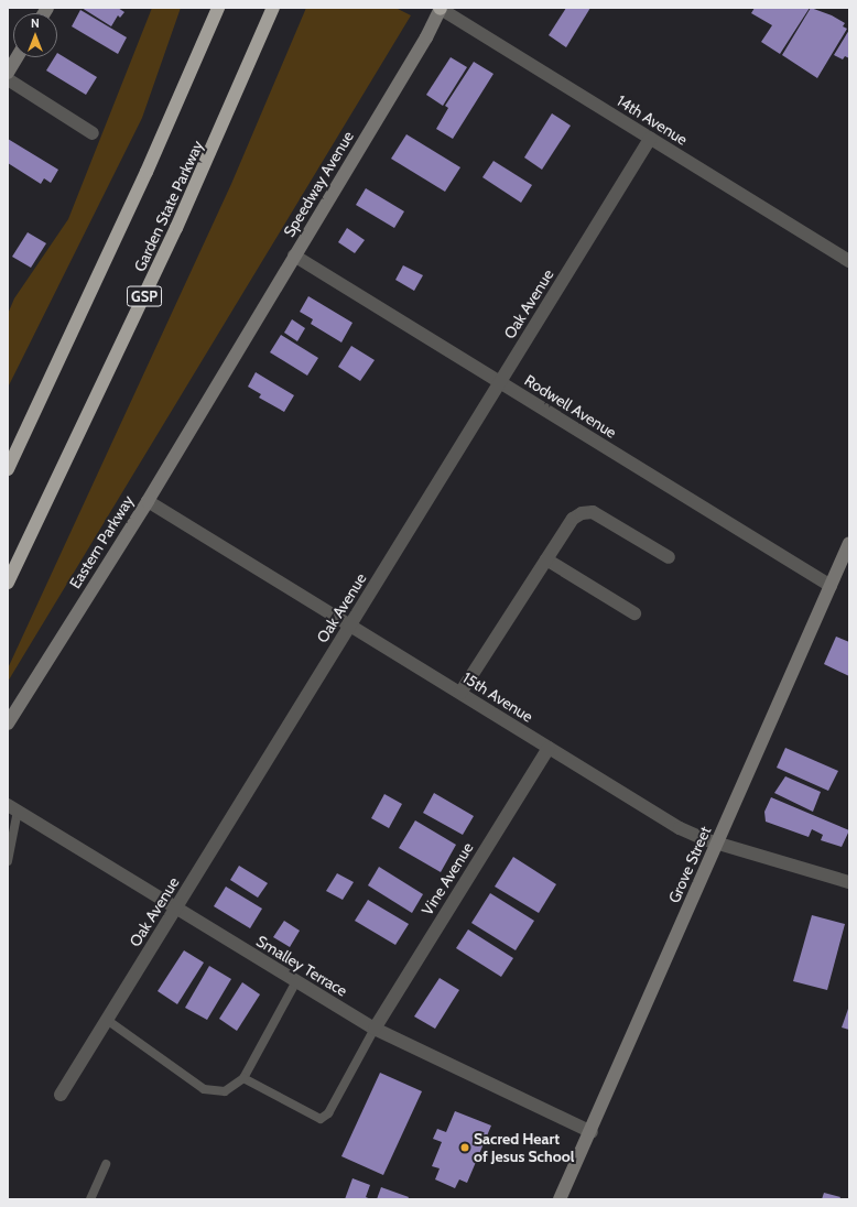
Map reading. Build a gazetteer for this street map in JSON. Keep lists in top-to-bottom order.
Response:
{
  "streets": {
    "highway": ["Garden State Parkway", "GSP"],
    "main road": ["Speedway Avenue", "Eastern Parkway", "Grove Street"],
    "street": [
      "14th Avenue",
      "Oak Avenue",
      "Rodwell Avenue",
      "15th Avenue",
      "Vine Avenue",
      "Smalley Terrace"
    ]
  },
  "crossings": [
    ["14th Avenue", "Speedway Avenue"],
    ["14th Avenue", "Oak Avenue"],
    ["Speedway Avenue", "Rodwell Avenue"],
    ["Speedway Avenue", "Eastern Parkway"],
    ["Oak Avenue", "Rodwell Avenue"],
    ["Oak Avenue", "15th Avenue"],
    ["Oak Avenue", "Smalley Terrace"],
    ["Rodwell Avenue", "Grove Street"],
    ["Eastern Parkway", "15th Avenue"],
    ["15th Avenue", "Grove Street"],
    ["15th Avenue", "Vine Avenue"],
    ["Grove Street", "Smalley Terrace"],
    ["Vine Avenue", "Smalley Terrace"]
  ],
  "places": ["Sacred Heart of Jesus School"],
  "north": "top"
}
